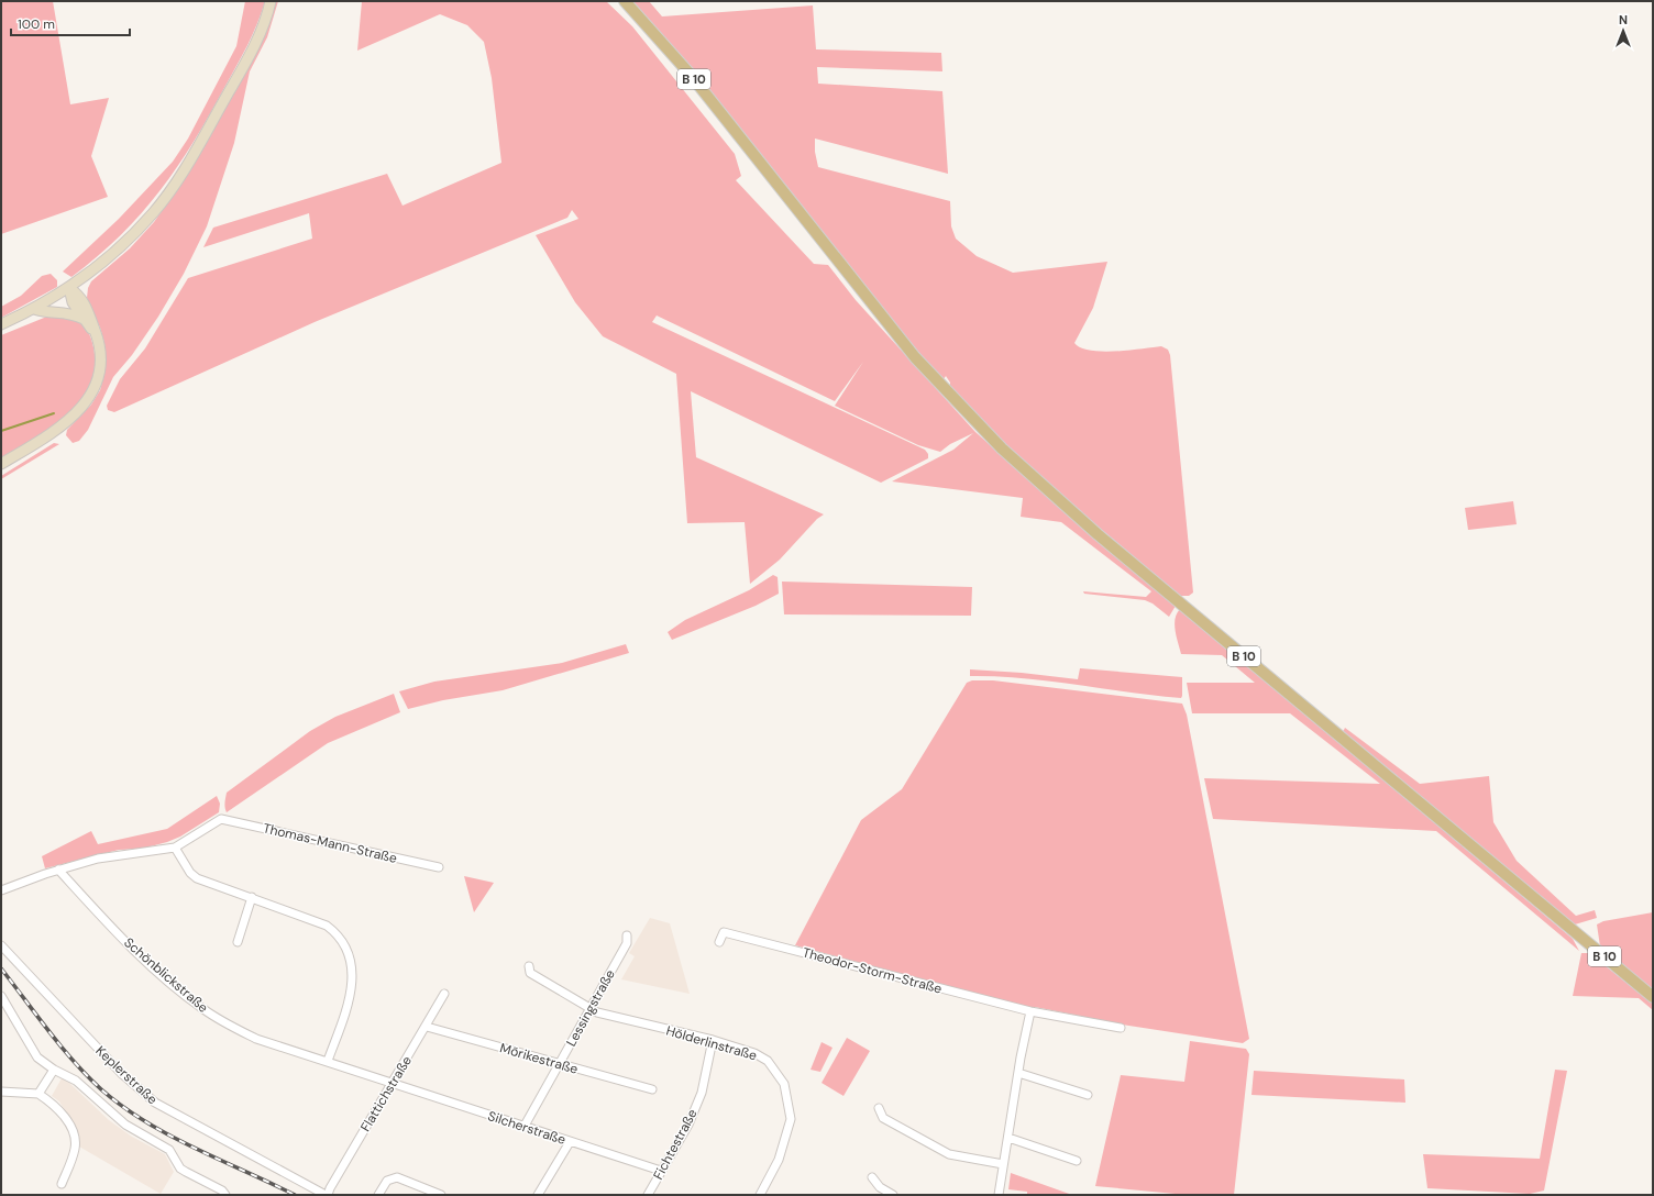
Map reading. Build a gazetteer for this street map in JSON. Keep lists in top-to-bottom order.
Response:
{
  "streets": {
    "main road": ["B 10"],
    "street": [
      "Thomas-Mann-Straße",
      "Theodor-Storm-Straße",
      "Schönblickstraße",
      "Lessingstraße",
      "Hölderlinstraße",
      "Mörikestraße",
      "Keplerstraße",
      "Flattichstraße",
      "Silcherstraße",
      "Fichtestraße"
    ]
  },
  "crossings": [
    ["Schönblickstraße", "Flattichstraße"],
    ["Schönblickstraße", "Silcherstraße"],
    ["Lessingstraße", "Hölderlinstraße"],
    ["Lessingstraße", "Mörikestraße"],
    ["Lessingstraße", "Silcherstraße"],
    ["Hölderlinstraße", "Fichtestraße"],
    ["Mörikestraße", "Flattichstraße"],
    ["Keplerstraße", "Flattichstraße"],
    ["Flattichstraße", "Silcherstraße"],
    ["Silcherstraße", "Fichtestraße"]
  ],
  "scale_bar": "100 m",
  "north": "top"
}
